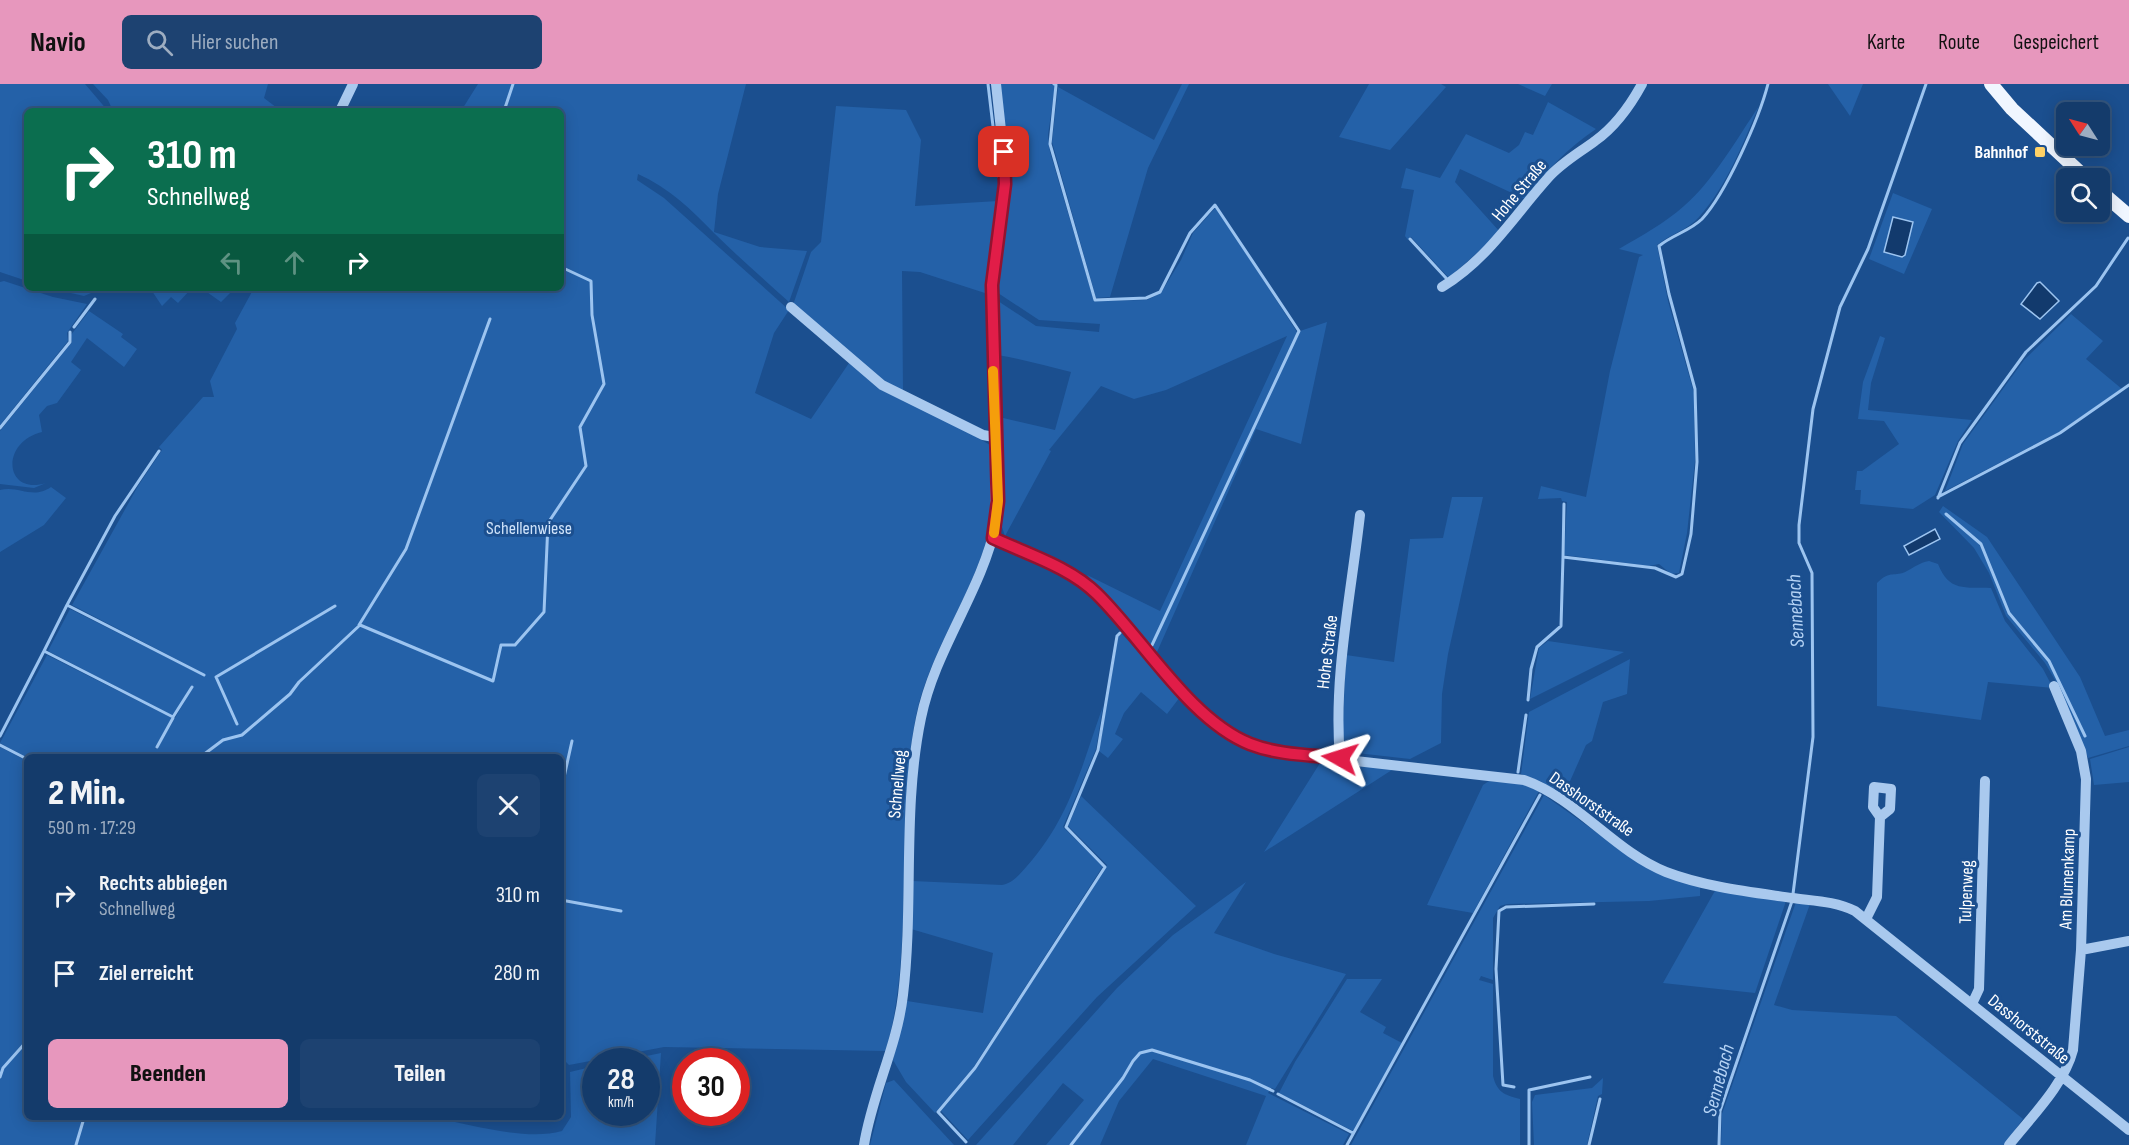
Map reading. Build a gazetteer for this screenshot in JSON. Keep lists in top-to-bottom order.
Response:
{
  "streets": {
    "street": [
      "Hohe Straße",
      "Schnellweg",
      "Dasshorststraße",
      "Am Blumenkamp",
      "Tulpenweg"
    ]
  },
  "crossings": [
    ["Hohe Straße", "Dasshorststraße"],
    ["Schnellweg", "Dasshorststraße"],
    ["Dasshorststraße", "Am Blumenkamp"],
    ["Dasshorststraße", "Tulpenweg"]
  ],
  "water": ["Sennebach"],
  "parks": ["Schellenwiese"],
  "places": {
    "transit": ["Bahnhof"]
  },
  "north": "top left",
  "page": {
    "header": "Navio",
    "search": "Hier suchen",
    "nav": ["Karte", "Route", "Gespeichert"],
    "turn": ["310 m", "Schnellweg"],
    "heading": ["2 Min.", "590 m · 17:29"],
    "list": [
      {
        "name": "Rechts abbiegen",
        "note": "Schnellweg",
        "value": "310 m"
      },
      {
        "name": "Ziel erreicht",
        "value": "280 m"
      }
    ],
    "buttons": ["Beenden", "Teilen"],
    "speed": "28 km/h",
    "limit": "30"
  }
}
